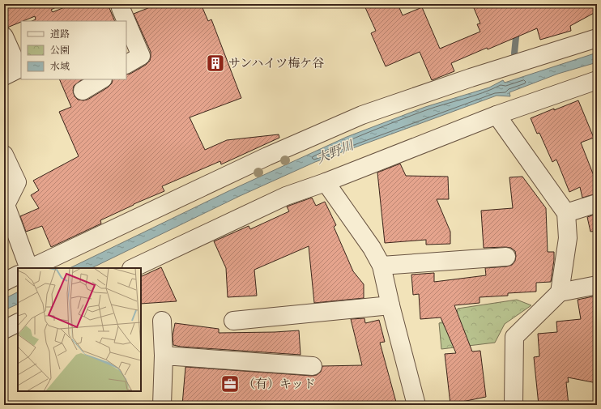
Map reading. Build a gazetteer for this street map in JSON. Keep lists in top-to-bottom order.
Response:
{
  "water": ["大野川"],
  "places": {
    "building": ["サンハイツ梅ケ谷"],
    "office": ["（有）キッド"]
  },
  "legend": ["道路", "公園", "水域"]
}
